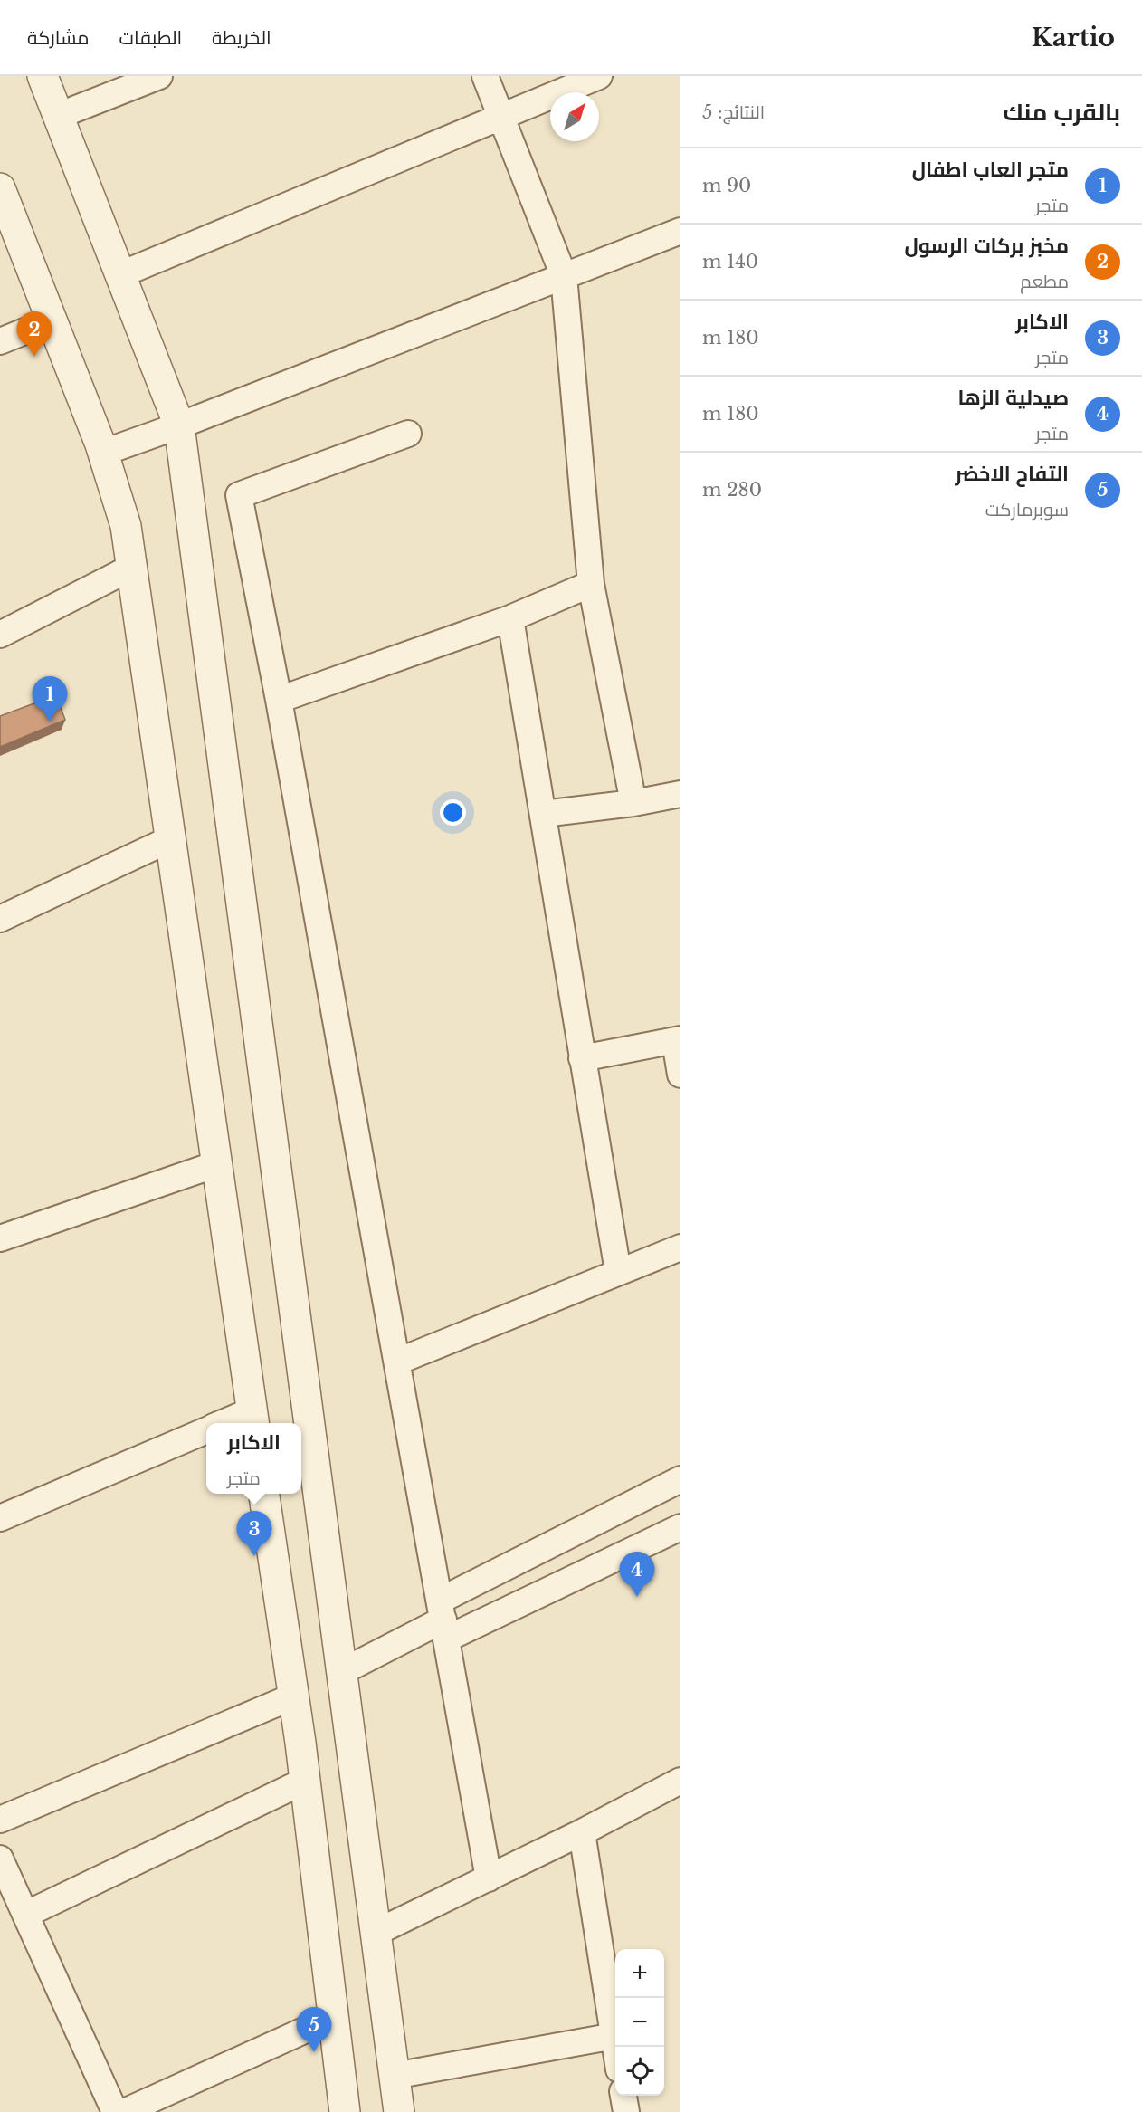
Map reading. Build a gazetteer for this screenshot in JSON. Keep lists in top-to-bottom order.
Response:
{
  "north": "top right",
  "page": {
    "header": "Kartio",
    "nav": ["الخريطة", "الطبقات", "مشاركة"],
    "heading": ["بالقرب منك", "النتائج: 5"],
    "list": [
      {
        "mark": "1",
        "name": "متجر العاب اطفال",
        "note": "متجر",
        "value": "90 m"
      },
      {
        "mark": "2",
        "name": "مخبز بركات الرسول",
        "note": "مطعم",
        "value": "140 m"
      },
      {
        "mark": "3",
        "name": "الاكابر",
        "note": "متجر",
        "value": "180 m"
      },
      {
        "mark": "4",
        "name": "صيدلية الزها",
        "note": "متجر",
        "value": "180 m"
      },
      {
        "mark": "5",
        "name": "التفاح الاخضر",
        "note": "سوبرماركت",
        "value": "280 m"
      }
    ],
    "pins": [
      "2",
      "1",
      "3",
      "4",
      "5"
    ],
    "popup": ["الاكابر", "متجر"],
    "map_buttons": ["+", "−"]
  }
}
